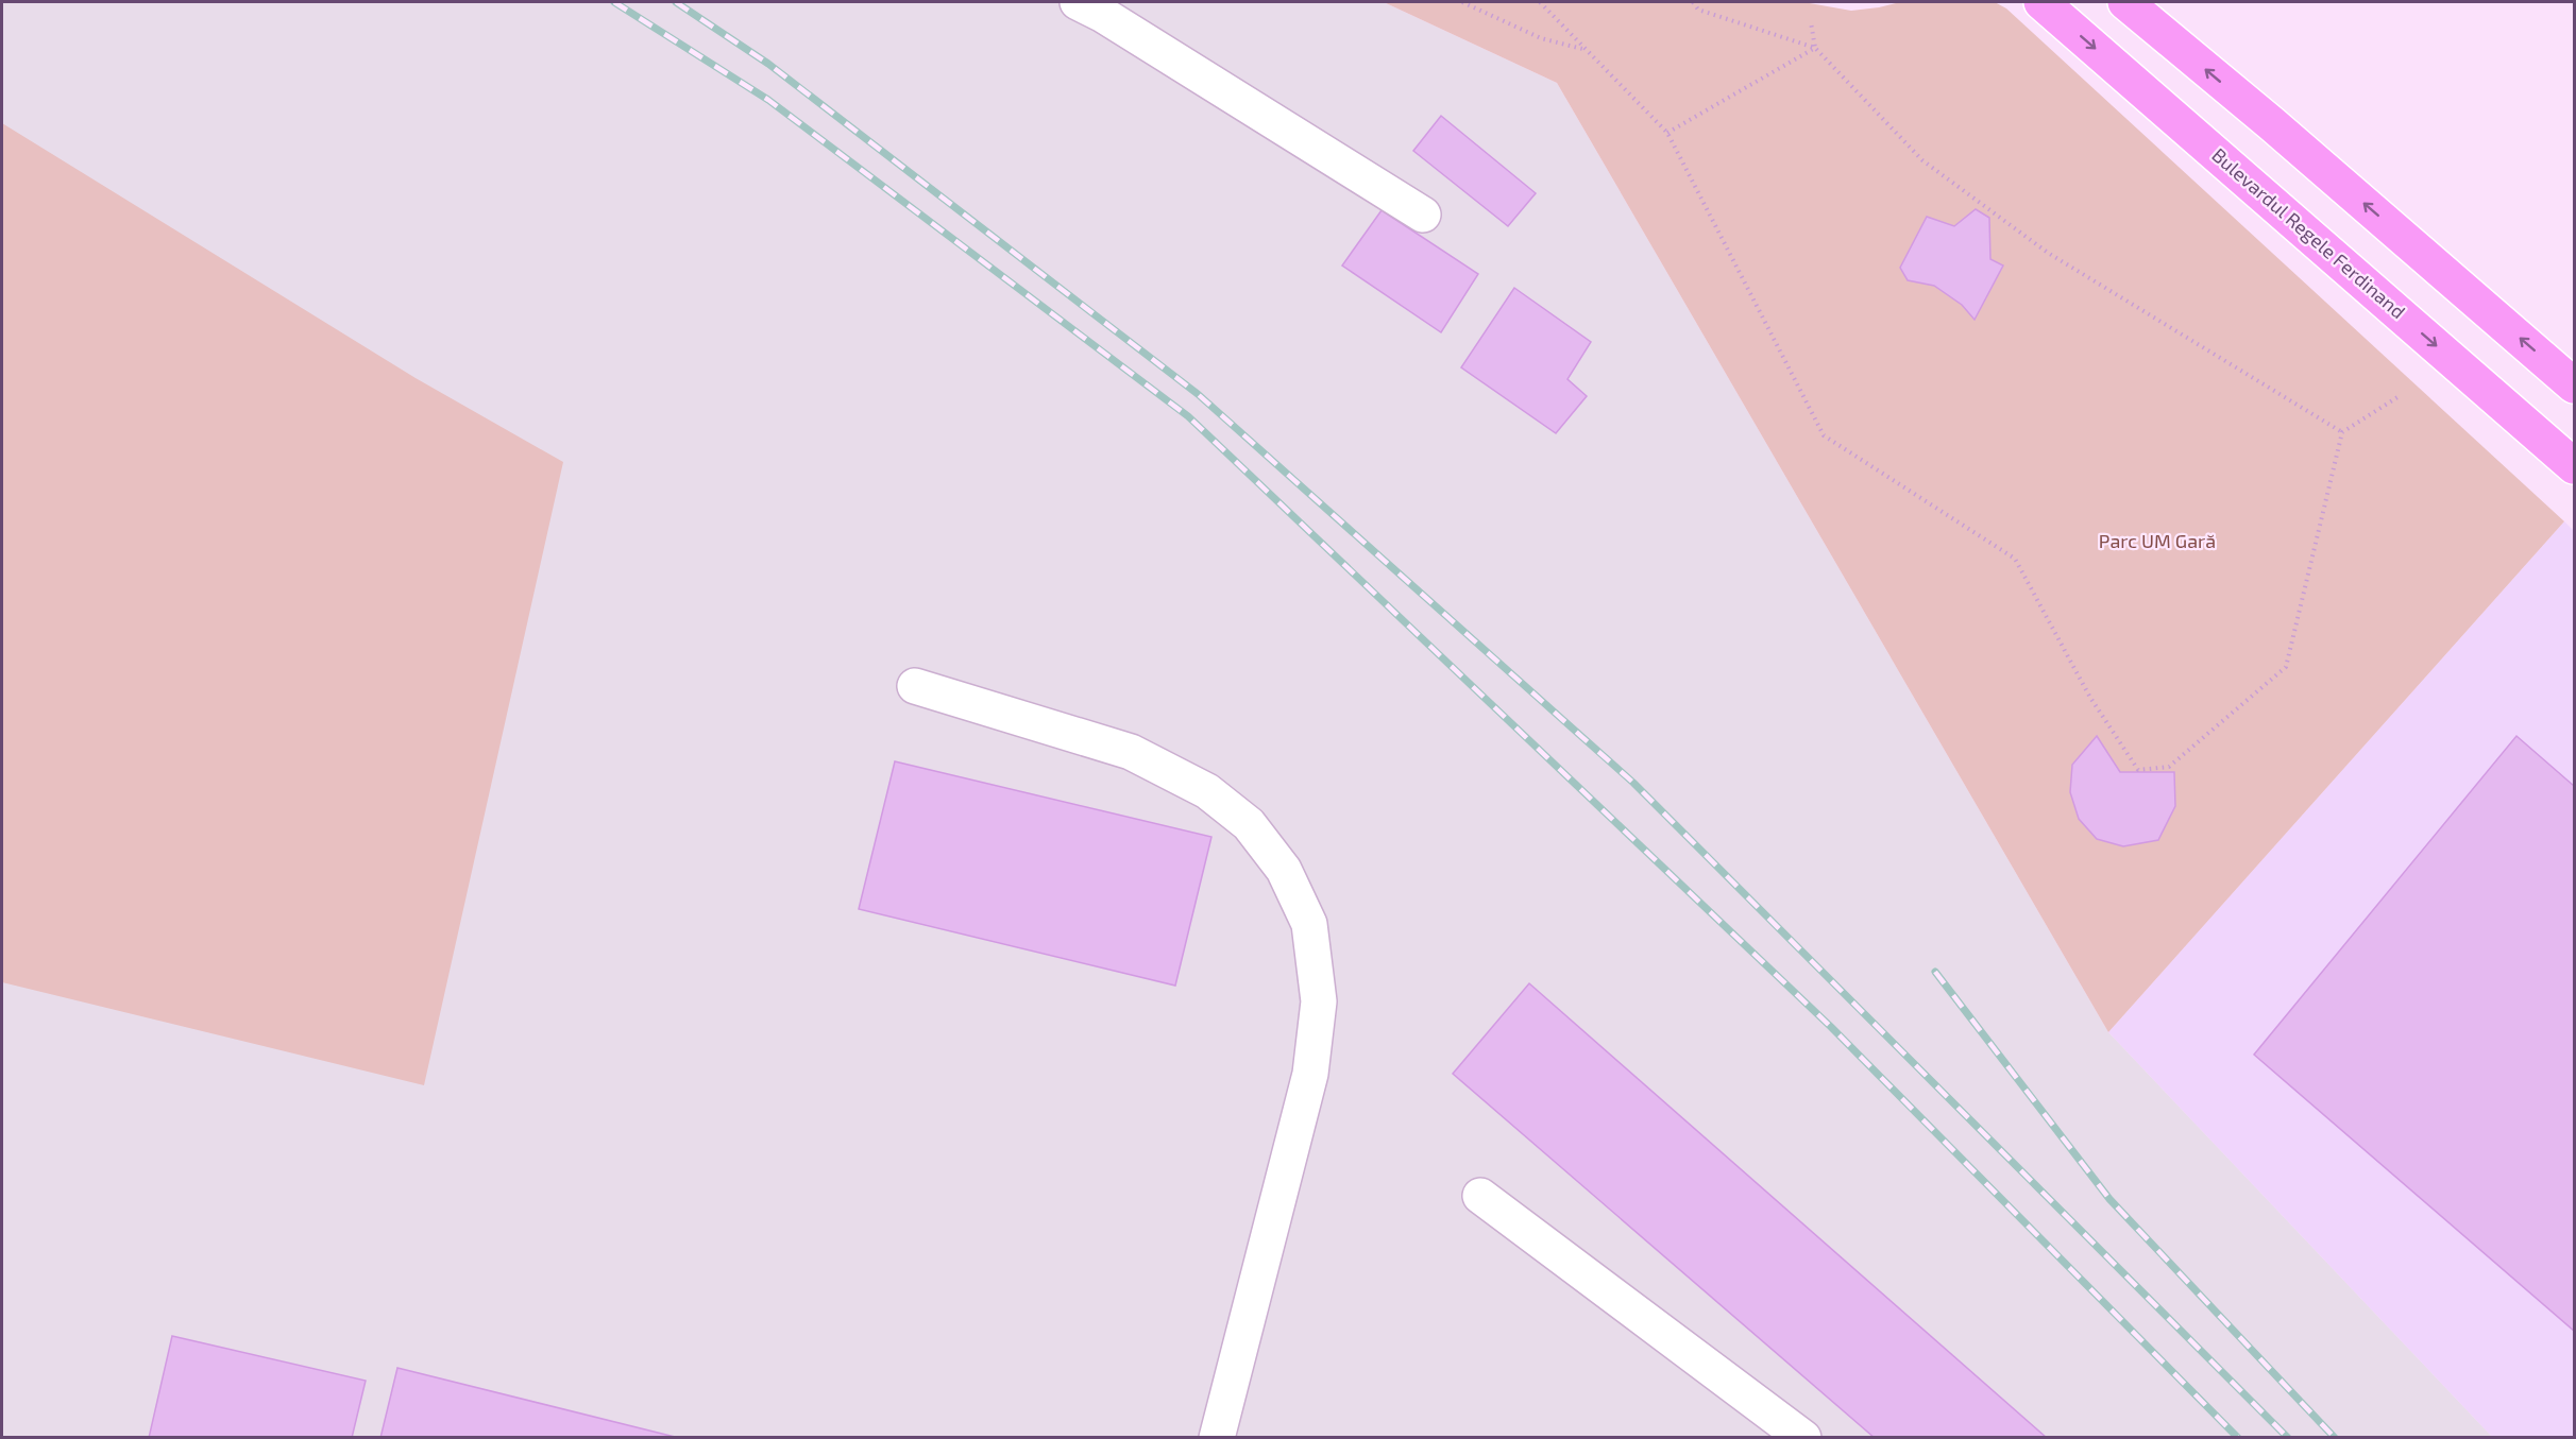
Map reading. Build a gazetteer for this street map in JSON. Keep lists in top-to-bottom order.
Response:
{
  "streets": {
    "main road": ["Bulevardul Regele Ferdinand"]
  },
  "parks": ["Parc UM Gară"]
}
